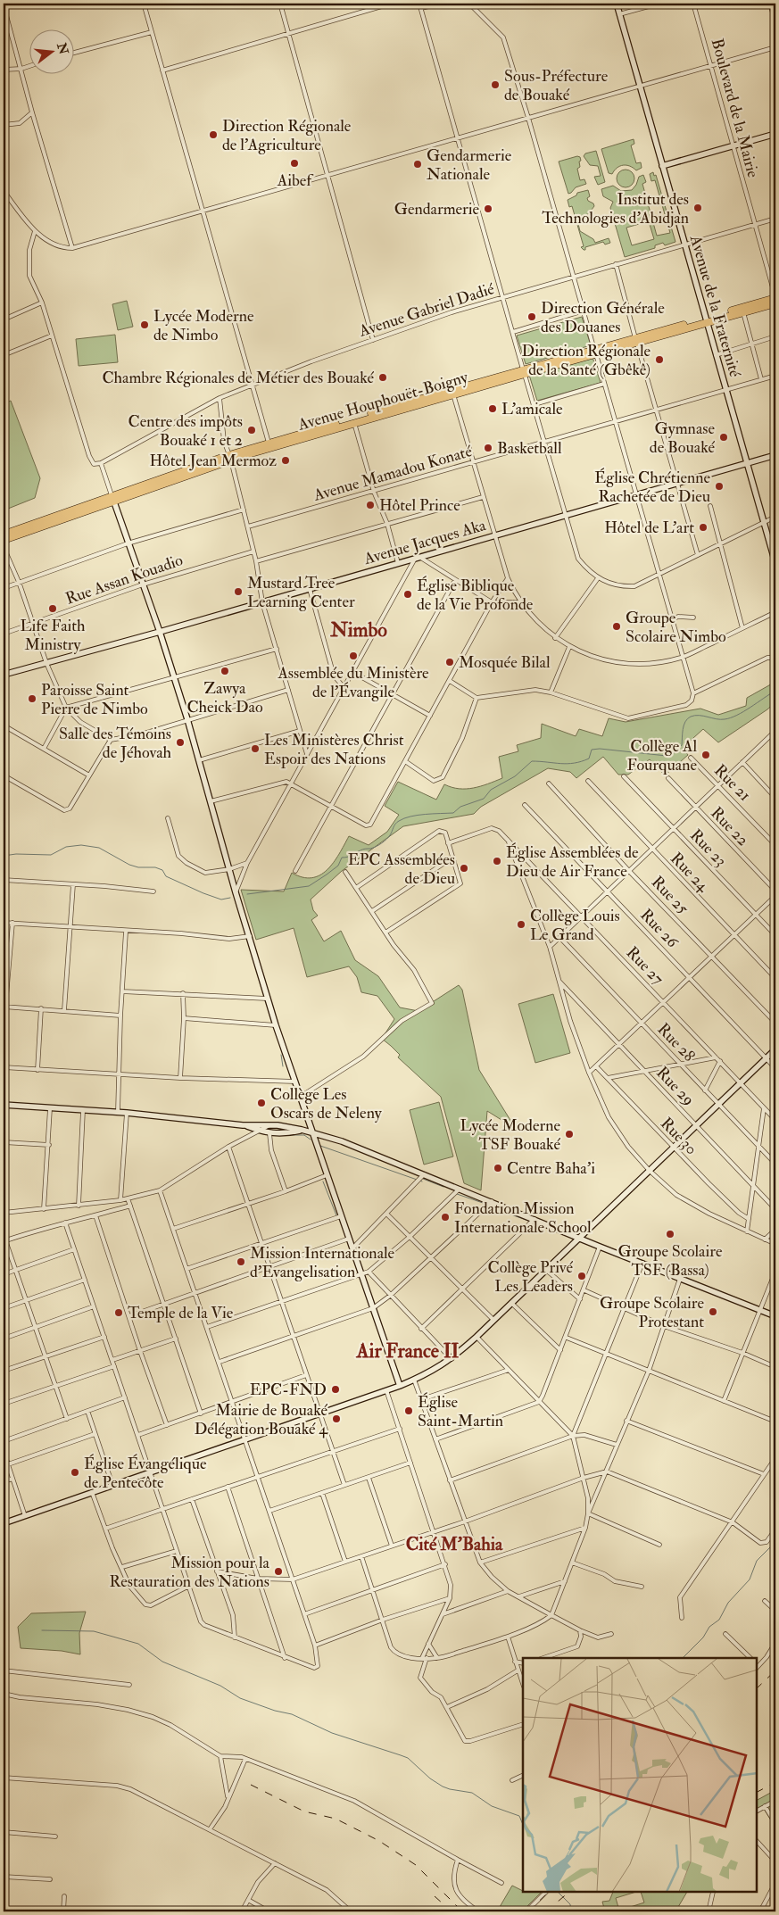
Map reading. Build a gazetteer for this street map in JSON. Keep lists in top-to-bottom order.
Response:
{
  "streets": {
    "highway": ["Avenue Houphouët-Boigny"],
    "street": [
      "Boulevard de la Mairie",
      "Avenue de la Fraternité",
      "Avenue Gabriel Dadié",
      "Avenue Mamadou Konaté",
      "Avenue Jacques Aka",
      "Rue Assan Kouadio",
      "Rue 21",
      "Rue 22",
      "Rue 23",
      "Rue 24",
      "Rue 25",
      "Rue 26",
      "Rue 27",
      "Rue 28",
      "Rue 29",
      "Rue 30"
    ]
  },
  "crossings": [
    ["Boulevard de la Mairie", "Avenue Gabriel Dadié"],
    ["Boulevard de la Mairie", "Avenue Houphouët-Boigny"],
    ["Avenue de la Fraternité", "Avenue Gabriel Dadié"],
    ["Avenue de la Fraternité", "Avenue Houphouët-Boigny"],
    ["Avenue de la Fraternité", "Avenue Mamadou Konaté"],
    ["Avenue de la Fraternité", "Avenue Jacques Aka"]
  ],
  "districts": ["Nimbo", "Air France II", "Cité M'Bahia"],
  "places": [
    "Sous-Préfecture de Bouaké",
    "Direction Régionale de l'Agriculture",
    "Aibef",
    "Gendarmerie Nationale",
    "Institut des Technologies d'Abidjan",
    "Gendarmerie",
    "Direction Générale des Douanes",
    "Lycée Moderne de Nimbo",
    "Direction Régionale de la Santé (Gbêkê)",
    "Chambre Régionales de Métier des Bouaké",
    "L'amicale",
    "Centre des impôts Bouaké 1 et 2",
    "Gymnase de Bouaké",
    "Basketball",
    "Hôtel Jean Mermoz",
    "Église Chrétienne Rachetée de Dieu",
    "Hôtel Prince",
    "Hôtel de L'art",
    "Mustard Tree Learning Center",
    "Église Biblique de la Vie Profonde",
    "Life Faith Ministry",
    "Groupe Scolaire Nimbo",
    "Assemblée du Ministère de l'Évangile",
    "Mosquée Bilal",
    "Zawya Cheick Dao",
    "Paroisse Saint Pierre de Nimbo",
    "Salle des Témoins de Jéhovah",
    "Les Ministères Christ Espoir des Nations",
    "Collège Al Fourquane",
    "Église Assemblées de Dieu de Air France",
    "EPC Assemblées de Dieu",
    "Collège Louis Le Grand",
    "Collège Les Oscars de Neleny",
    "Lycée Moderne TSF Bouaké",
    "Centre Baha'i",
    "Fondation Mission Internationale School",
    "Groupe Scolaire TSF (Bassa)",
    "Mission Internationale d'Evangelisation",
    "Collège Privé Les Leaders",
    "Groupe Scolaire Protestant",
    "Temple de la Vie",
    "EPC-FND",
    "Église Saint-Martin",
    "Mairie de Bouaké Délégation Bouaké 4",
    "Église Évangélique de Pentecôte",
    "Mission pour la Restauration des Nations"
  ],
  "north": "right"
}
